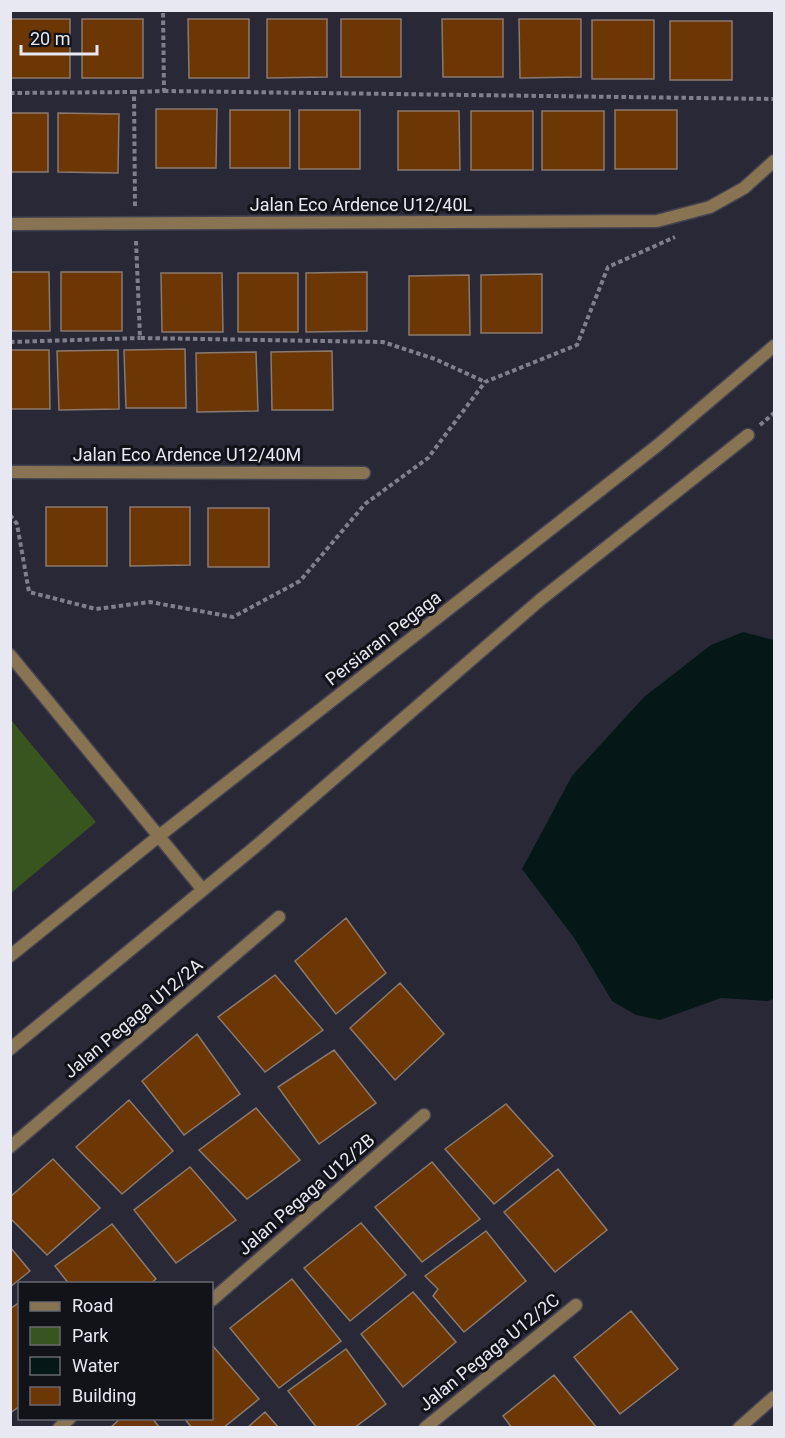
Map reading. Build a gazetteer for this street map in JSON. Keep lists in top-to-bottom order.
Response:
{
  "streets": {
    "street": [
      "Jalan Eco Ardence U12/40L",
      "Jalan Eco Ardence U12/40M",
      "Persiaran Pegaga",
      "Jalan Pegaga U12/2A",
      "Jalan Pegaga U12/2B",
      "Jalan Pegaga U12/2C"
    ]
  },
  "legend": [
    "Road",
    "Park",
    "Water",
    "Building"
  ],
  "scale_bar": "20 m"
}
